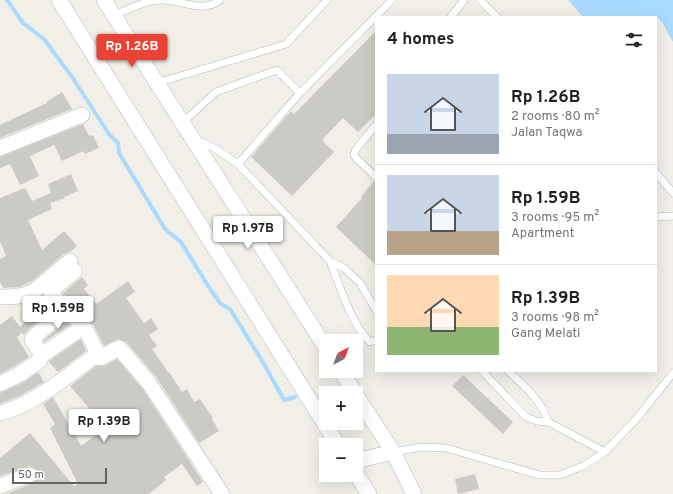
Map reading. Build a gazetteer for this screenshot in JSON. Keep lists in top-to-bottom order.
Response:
{
  "scale_bar": "50 m",
  "north": "top right",
  "page": {
    "heading": "4 homes",
    "price": [
      "Rp 1.26B",
      "Rp 1.97B",
      "Rp 1.59B",
      "Rp 1.39B"
    ],
    "list": [
      {
        "name": "Rp 1.26B",
        "note": "2 rooms · 80 m² · Jalan Taqwa"
      },
      {
        "name": "Rp 1.59B",
        "note": "3 rooms · 95 m² · Apartment"
      },
      {
        "name": "Rp 1.39B",
        "note": "3 rooms · 98 m² · Gang Melati"
      }
    ],
    "map_buttons": ["+", "−"],
    "scale": "50 m"
  }
}
